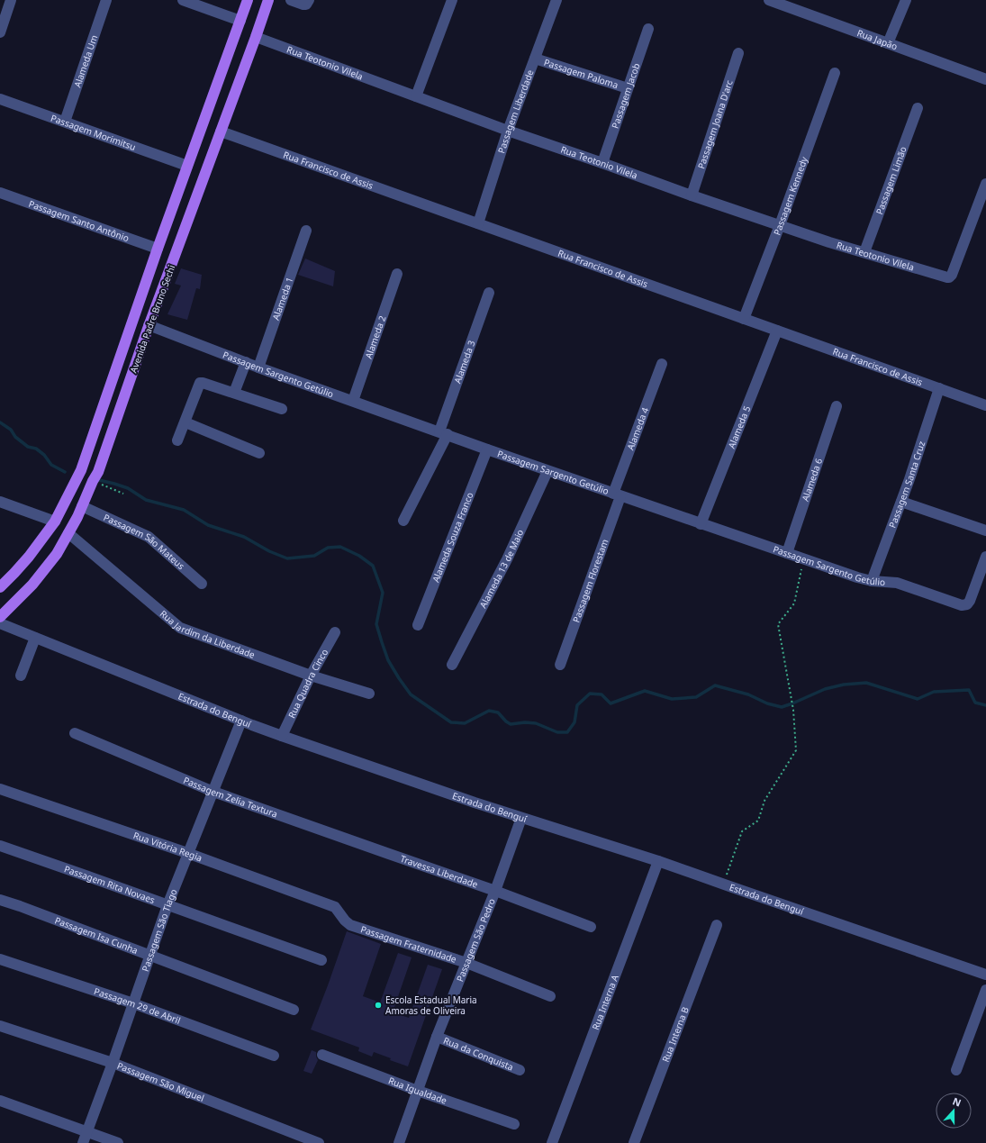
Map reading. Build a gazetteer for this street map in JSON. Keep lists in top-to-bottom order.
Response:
{
  "streets": {
    "main road": ["Avenida Padre Bruno Sechi"],
    "street": [
      "Rua Japão",
      "Alameda Um",
      "Rua Teotonio Vilela",
      "Passagem Paloma",
      "Passagem Jacob",
      "Passagem Liberdade",
      "Passagem Joana D'arc",
      "Passagem Morimitsu",
      "Rua Francisco de Assis",
      "Passagem Limão",
      "Passagem Kennedy",
      "Passagem Santo Antônio",
      "Alameda 1",
      "Alameda 2",
      "Alameda 3",
      "Passagem Sargento Getúlio",
      "Alameda 5",
      "Alameda 4",
      "Alameda 6",
      "Passagem Santa Cruz",
      "Alameda Souza Franco",
      "Passagem São Mateus",
      "Alameda 13 de Maio",
      "Passagem Florestam",
      "Rua Jardim da Liberdade",
      "Rua Quadra Cinco",
      "Estrada do Benguí",
      "Passagem Zelia Textura",
      "Rua Vitória Regia",
      "Travessa Liberdade",
      "Passagem Rita Novaes",
      "Passagem São Tiago",
      "Passagem Isa Cunha",
      "Passagem São Pedro",
      "Passagem Fraternidade",
      "Rua Interna A",
      "Passagem 29 de Abril",
      "Rua Interna B",
      "Rua da Conquista",
      "Passagem São Miguel",
      "Rua Igualdade"
    ]
  },
  "crossings": [
    ["Alameda Um", "Passagem Morimitsu"],
    ["Rua Teotonio Vilela", "Passagem Jacob"],
    ["Rua Teotonio Vilela", "Passagem Liberdade"],
    ["Rua Teotonio Vilela", "Passagem Joana D'arc"],
    ["Rua Teotonio Vilela", "Passagem Limão"],
    ["Rua Teotonio Vilela", "Passagem Kennedy"],
    ["Rua Teotonio Vilela", "Avenida Padre Bruno Sechi"],
    ["Passagem Paloma", "Passagem Jacob"],
    ["Passagem Paloma", "Passagem Liberdade"],
    ["Passagem Liberdade", "Rua Francisco de Assis"],
    ["Passagem Morimitsu", "Avenida Padre Bruno Sechi"],
    ["Rua Francisco de Assis", "Passagem Kennedy"],
    ["Rua Francisco de Assis", "Avenida Padre Bruno Sechi"],
    ["Rua Francisco de Assis", "Alameda 5"],
    ["Rua Francisco de Assis", "Passagem Santa Cruz"],
    ["Passagem Santo Antônio", "Avenida Padre Bruno Sechi"],
    ["Alameda 1", "Passagem Sargento Getúlio"],
    ["Avenida Padre Bruno Sechi", "Passagem Sargento Getúlio"],
    ["Avenida Padre Bruno Sechi", "Passagem São Mateus"],
    ["Avenida Padre Bruno Sechi", "Rua Jardim da Liberdade"],
    ["Alameda 2", "Passagem Sargento Getúlio"],
    ["Alameda 3", "Passagem Sargento Getúlio"],
    ["Passagem Sargento Getúlio", "Alameda 5"],
    ["Passagem Sargento Getúlio", "Alameda 4"],
    ["Passagem Sargento Getúlio", "Alameda 6"],
    ["Passagem Sargento Getúlio", "Passagem Santa Cruz"],
    ["Passagem Sargento Getúlio", "Alameda Souza Franco"],
    ["Passagem Sargento Getúlio", "Alameda 13 de Maio"],
    ["Passagem Sargento Getúlio", "Passagem Florestam"],
    ["Alameda 4", "Passagem Florestam"],
    ["Rua Jardim da Liberdade", "Rua Quadra Cinco"],
    ["Rua Quadra Cinco", "Estrada do Benguí"],
    ["Estrada do Benguí", "Passagem São Tiago"],
    ["Estrada do Benguí", "Passagem São Pedro"],
    ["Estrada do Benguí", "Rua Interna A"],
    ["Passagem Zelia Textura", "Travessa Liberdade"],
    ["Passagem Zelia Textura", "Passagem São Tiago"],
    ["Rua Vitória Regia", "Passagem São Tiago"],
    ["Rua Vitória Regia", "Passagem Fraternidade"],
    ["Travessa Liberdade", "Passagem São Pedro"],
    ["Passagem Rita Novaes", "Passagem São Tiago"],
    ["Passagem São Tiago", "Passagem Isa Cunha"],
    ["Passagem São Tiago", "Passagem 29 de Abril"],
    ["Passagem São Tiago", "Passagem São Miguel"],
    ["Passagem São Pedro", "Passagem Fraternidade"],
    ["Passagem São Pedro", "Rua da Conquista"],
    ["Passagem São Pedro", "Rua Igualdade"]
  ],
  "places": ["Escola Estadual Maria Amoras de Oliveira"],
  "north": "top"
}
